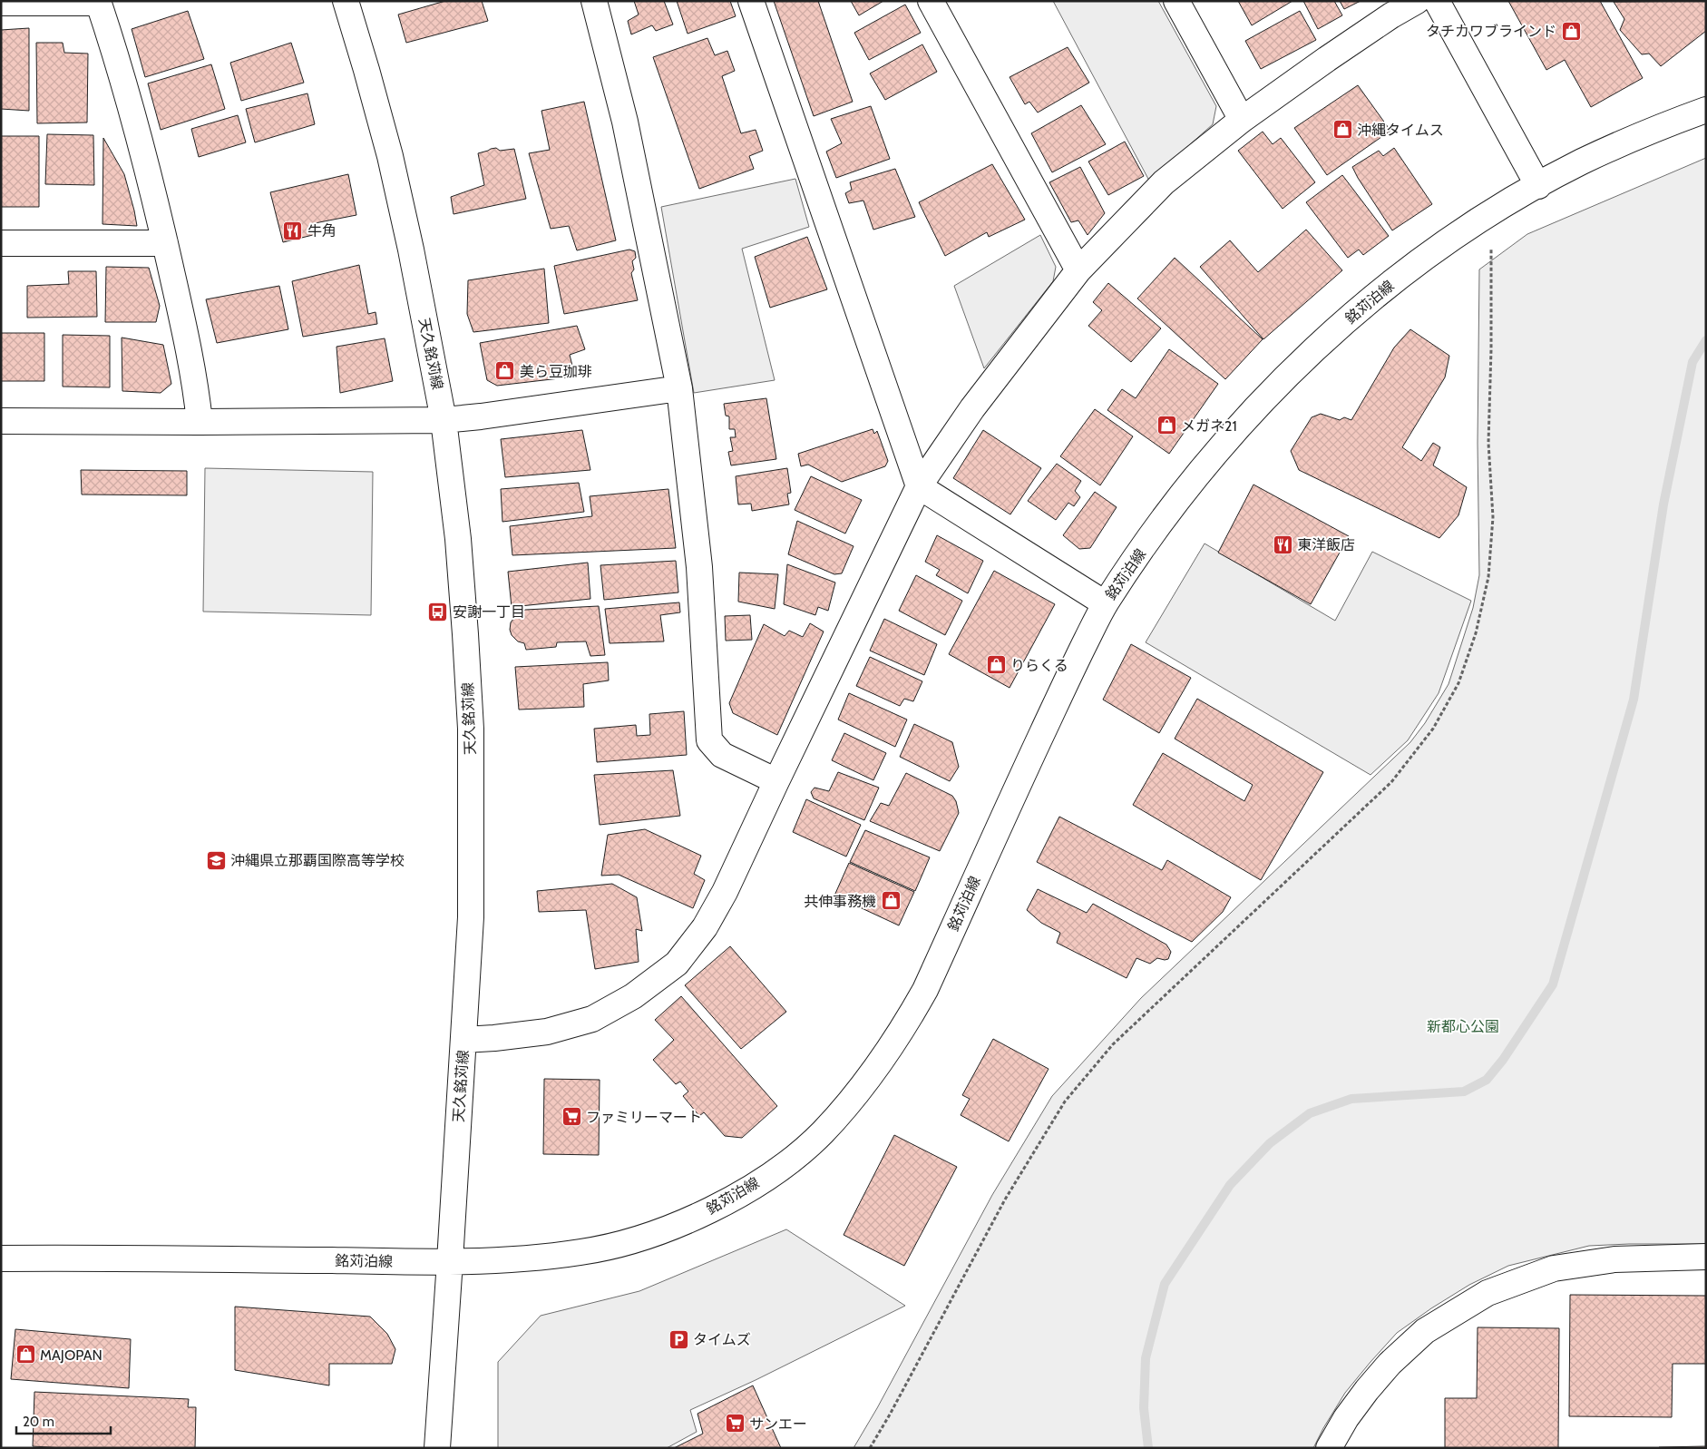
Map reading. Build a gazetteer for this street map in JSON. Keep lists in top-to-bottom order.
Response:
{
  "streets": {
    "street": ["銘苅泊線", "天久銘苅線"]
  },
  "crossings": [
    ["銘苅泊線", "天久銘苅線"]
  ],
  "parks": ["新都心公園"],
  "places": {
    "shop": [
      "タチカワブラインド",
      "沖縄タイムス",
      "美ら豆珈琲",
      "メガネ21",
      "りらくる",
      "共伸事務機",
      "MAJOPAN"
    ],
    "restaurant": ["牛角", "東洋飯店"],
    "bus stop": ["安謝一丁目"],
    "school or university": ["沖縄県立那覇国際高等学校"],
    "supermarket": ["ファミリーマート", "サンエー"],
    "parking": ["タイムズ"]
  },
  "scale_bar": "20 m"
}
